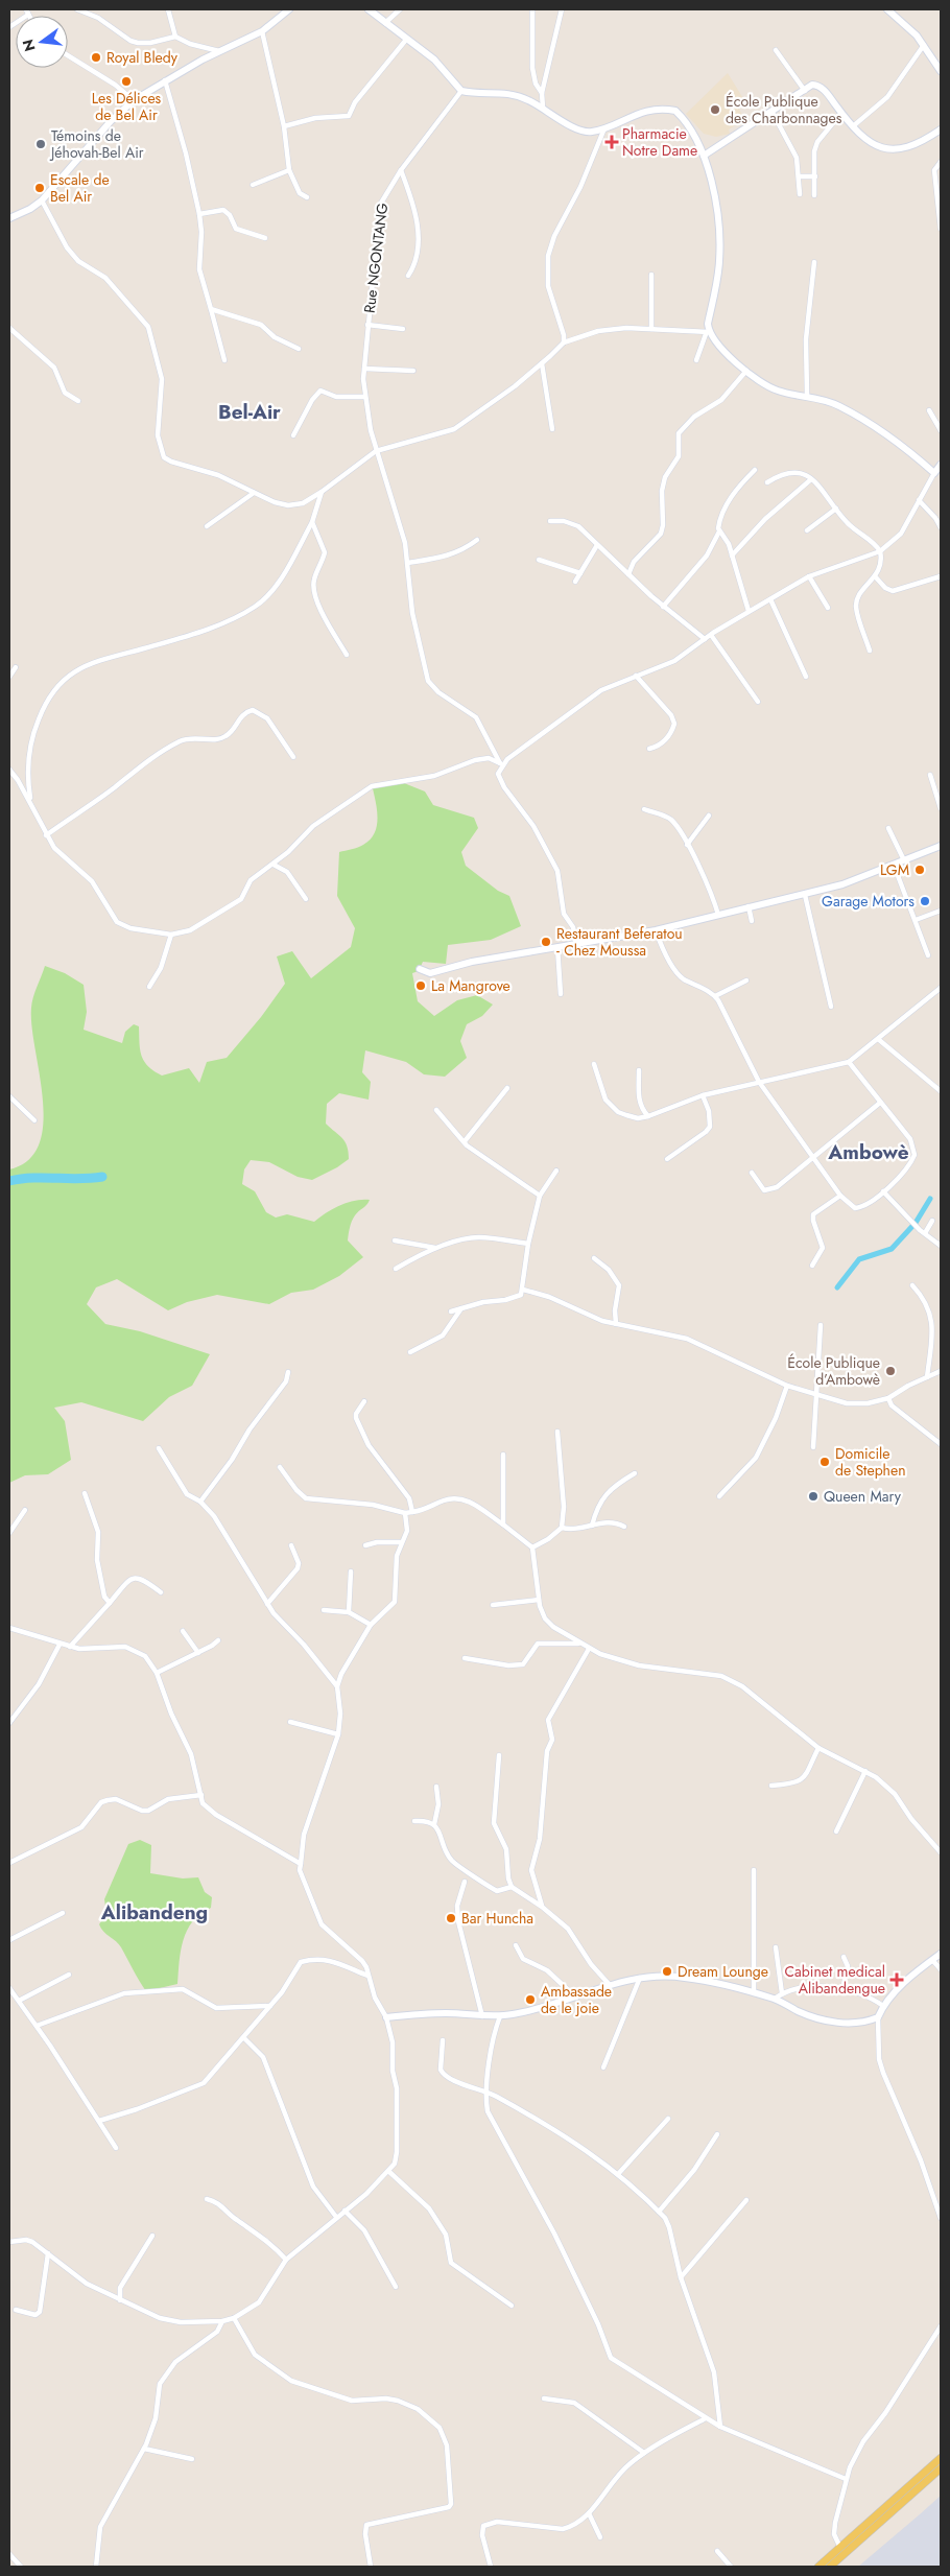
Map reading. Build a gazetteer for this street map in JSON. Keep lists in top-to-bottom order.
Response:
{
  "streets": {
    "street": ["Rue NGONTANG"]
  },
  "districts": ["Bel-Air", "Ambowè", "Alibandeng"],
  "places": {
    "other": [
      "Royal Bledy",
      "Les Délices de Bel Air",
      "École Publique des Charbonnages",
      "Témoins de Jéhovah-Bel Air",
      "Escale de Bel Air",
      "LGM",
      "Garage Motors",
      "Restaurant Beferatou - Chez Moussa",
      "La Mangrove",
      "École Publique d’Ambowè",
      "Domicile de Stephen",
      "Queen Mary",
      "Bar Huncha",
      "Dream Lounge",
      "Ambassade de le joie"
    ],
    "health": ["Pharmacie Notre Dame", "Cabinet medical Alibandengue"]
  },
  "north": "left"
}
